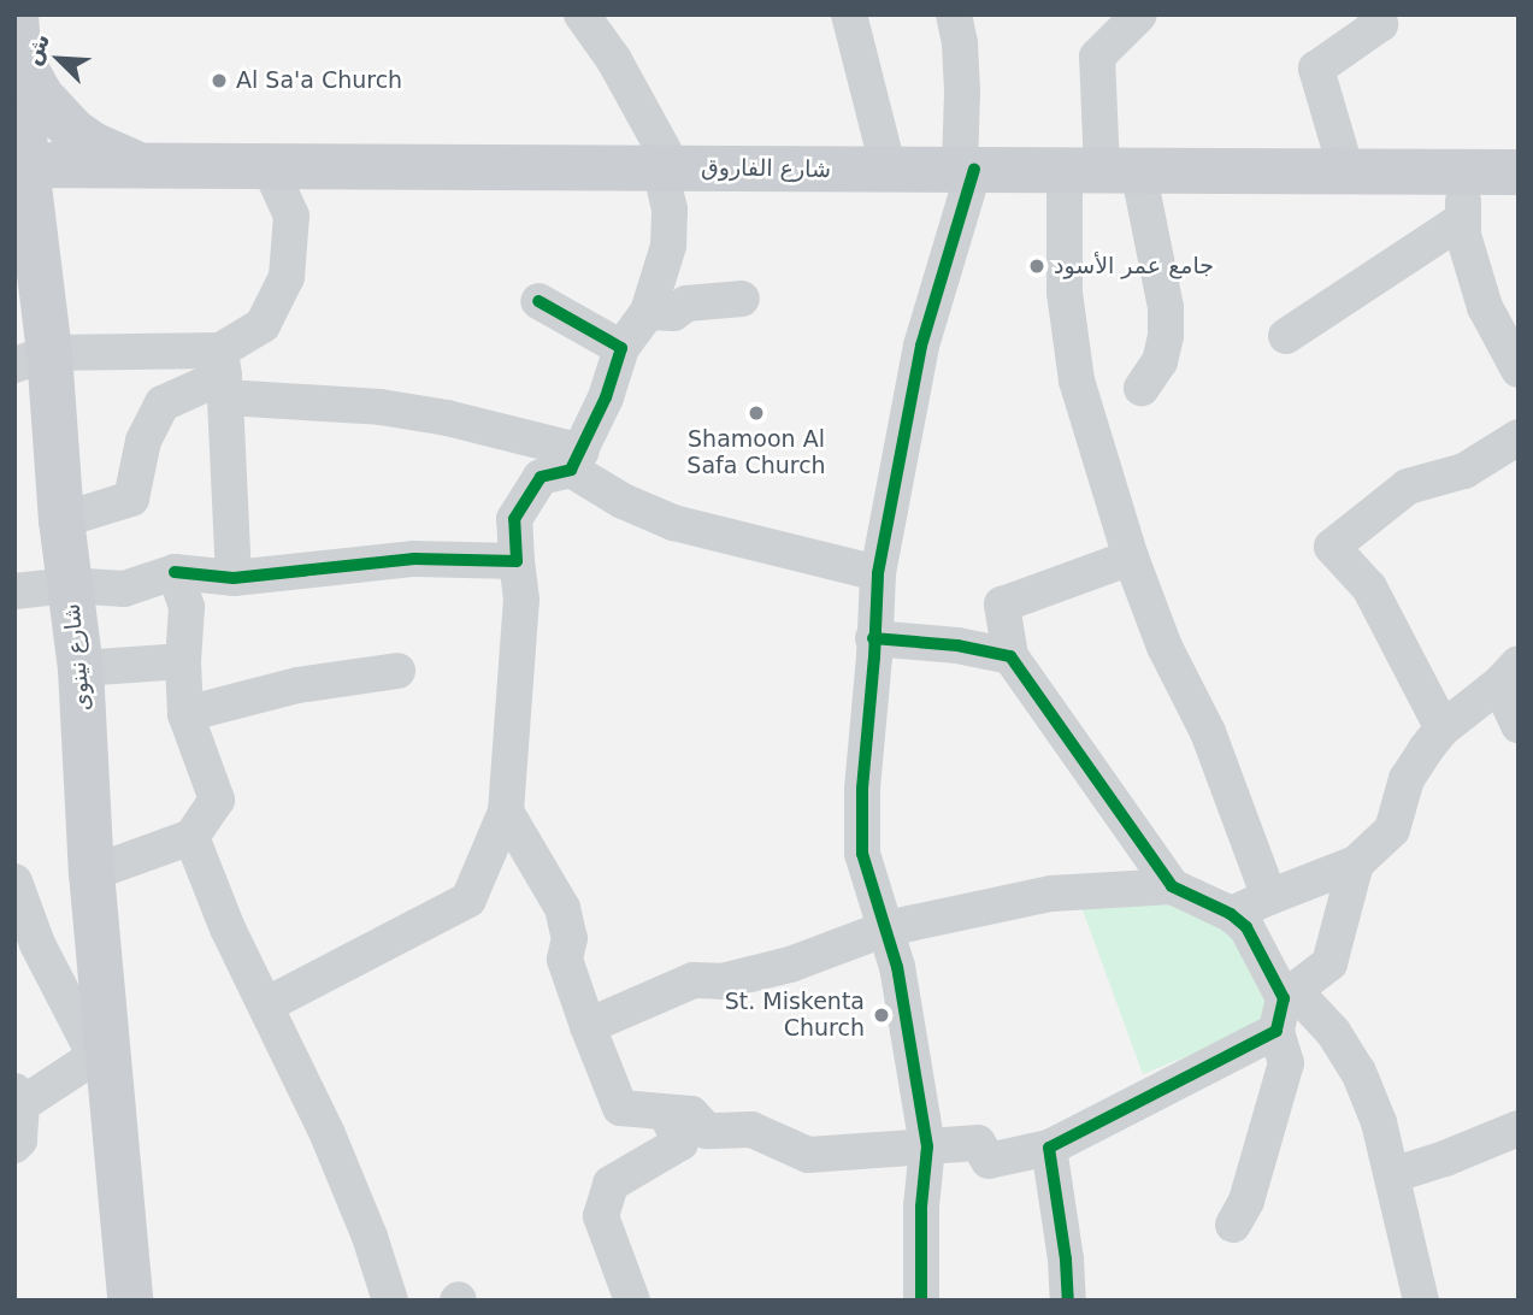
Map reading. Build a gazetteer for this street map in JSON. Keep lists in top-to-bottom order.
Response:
{
  "streets": {
    "main road": ["شارع الفاروق", "شارع نينوى"]
  },
  "crossings": [
    ["شارع الفاروق", "شارع نينوى"]
  ],
  "places": [
    "Al Sa'a Church",
    "جامع عمر الأسود",
    "Shamoon Al Safa Church",
    "St. Miskenta Church"
  ],
  "north": "top left"
}
